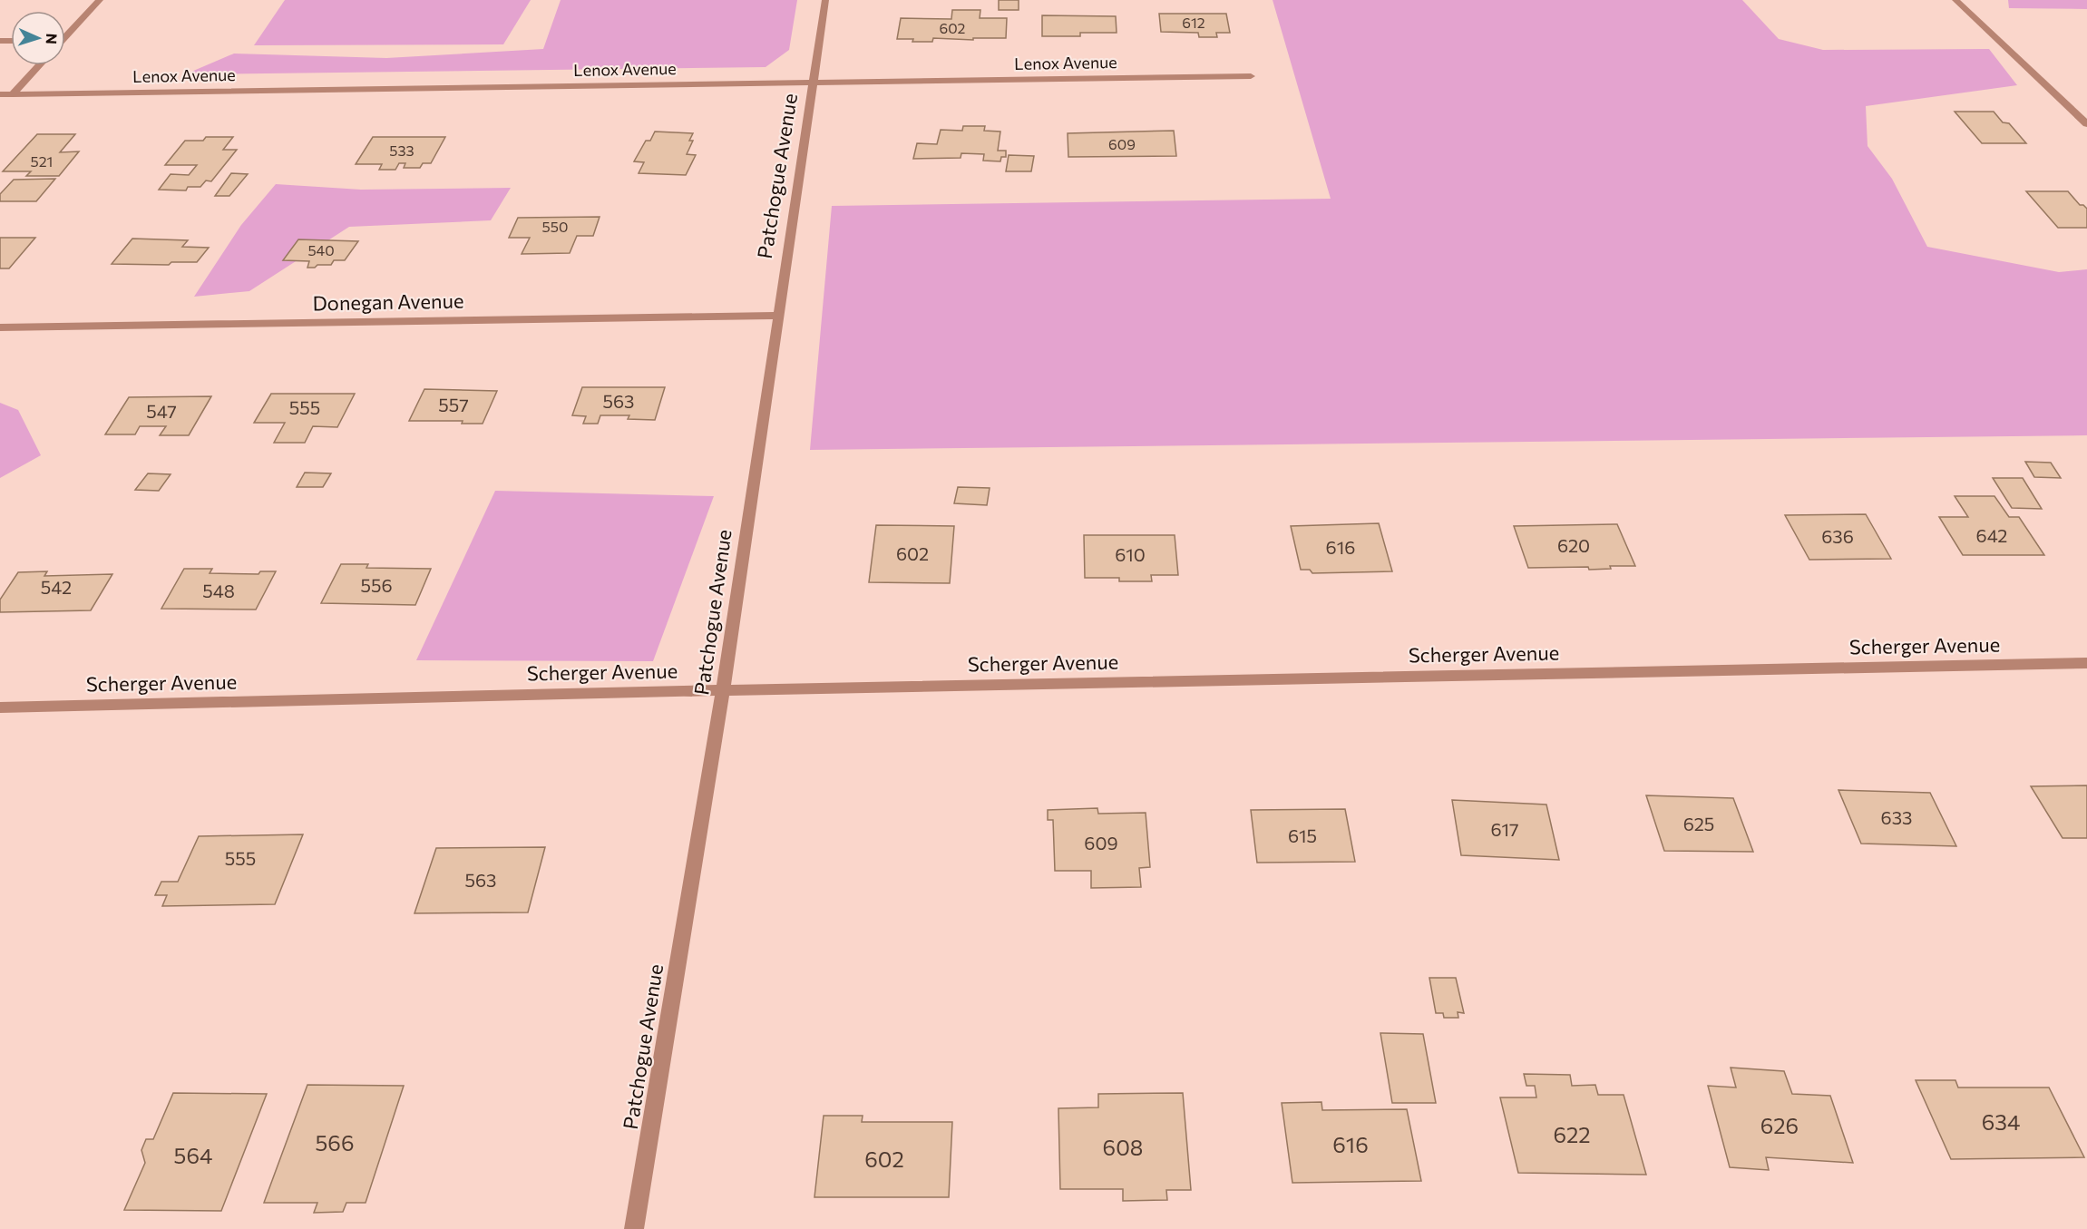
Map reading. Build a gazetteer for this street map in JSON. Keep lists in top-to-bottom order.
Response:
{
  "streets": {
    "street": [
      "Lenox Avenue",
      "Patchogue Avenue",
      "Donegan Avenue",
      "Scherger Avenue"
    ]
  },
  "crossings": [
    ["Lenox Avenue", "Patchogue Avenue"],
    ["Patchogue Avenue", "Donegan Avenue"],
    ["Patchogue Avenue", "Scherger Avenue"]
  ],
  "house_numbers": [
    "612",
    "602",
    "609",
    "533",
    "521",
    "550",
    "540",
    "563",
    "557",
    "555",
    "547",
    "642",
    "636",
    "620",
    "616",
    "602",
    "610",
    "556",
    "542",
    "548",
    "633",
    "625",
    "617",
    "615",
    "609",
    "555",
    "563",
    "634",
    "626",
    "622",
    "566",
    "616",
    "608",
    "564",
    "602"
  ],
  "north": "right"
}
